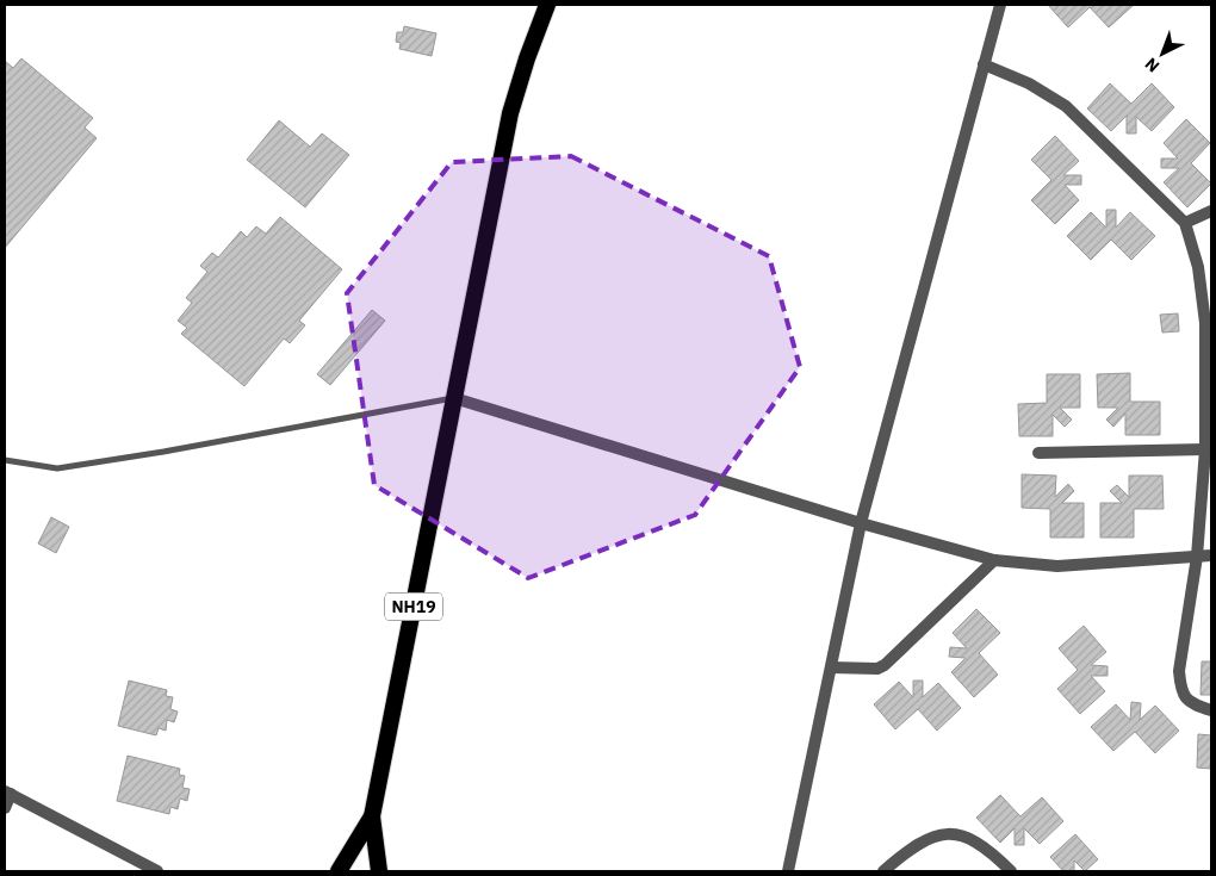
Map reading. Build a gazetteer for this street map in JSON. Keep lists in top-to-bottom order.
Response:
{
  "streets": {
    "highway": ["NH19"]
  },
  "north": "bottom left"
}
